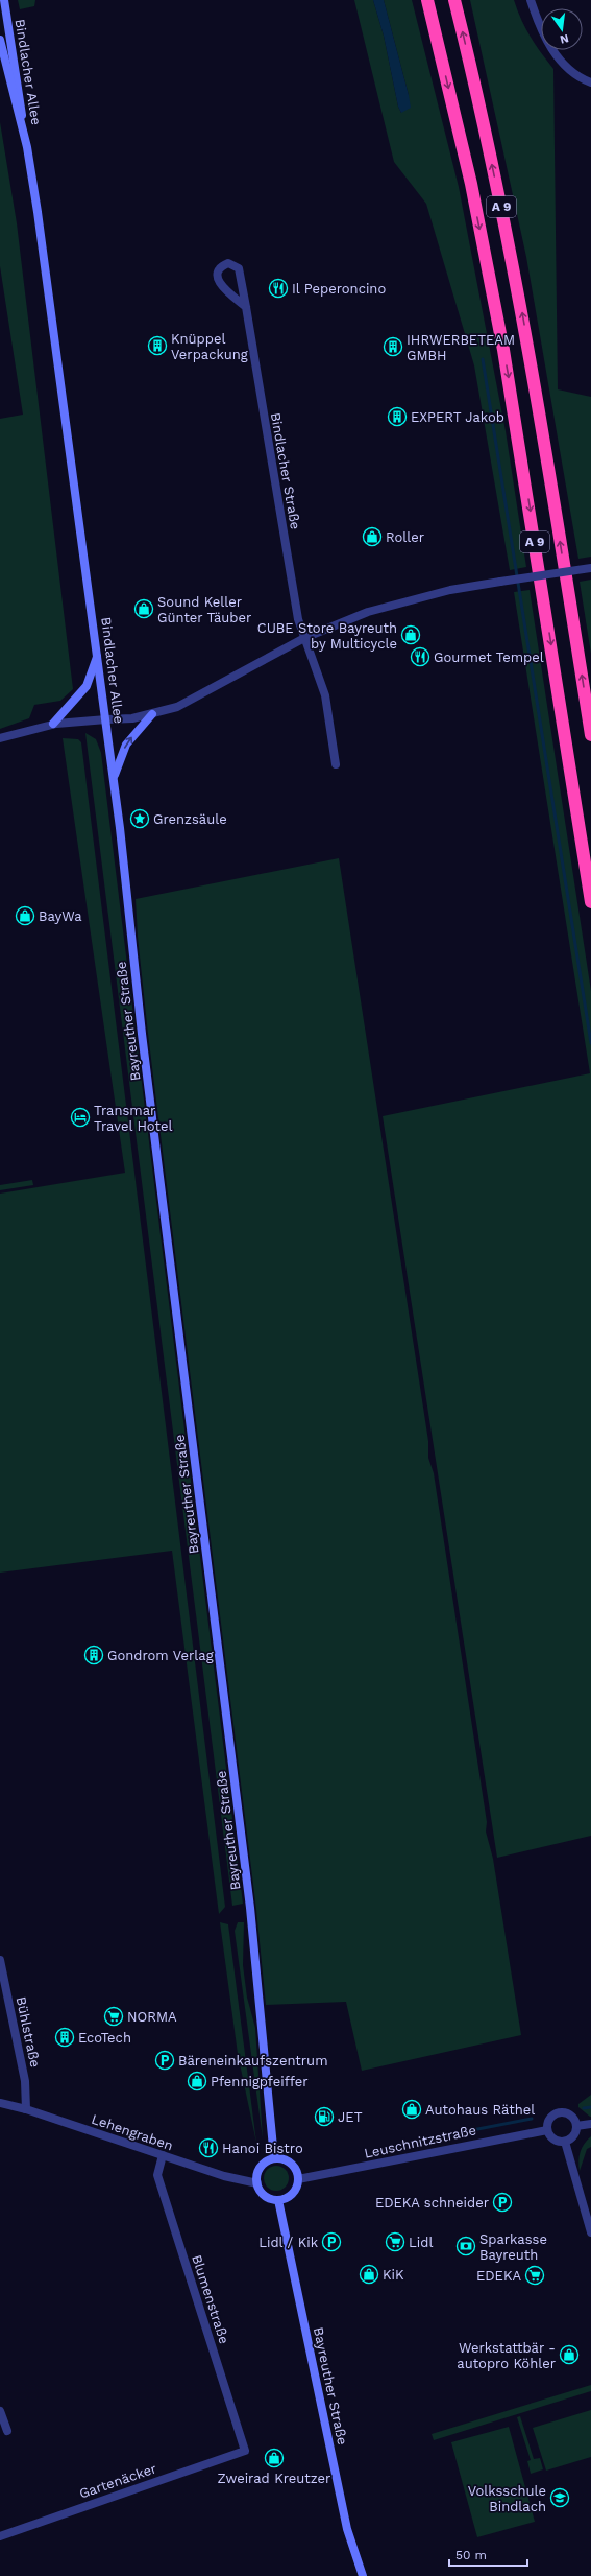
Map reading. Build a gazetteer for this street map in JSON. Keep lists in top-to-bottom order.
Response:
{
  "streets": {
    "highway": ["A 9"],
    "main road": ["Bindlacher Allee", "Bayreuther Straße"],
    "street": [
      "Bindlacher Straße",
      "Bühlstraße",
      "Lehengraben",
      "Leuschnitzstraße",
      "Blumenstraße",
      "Gartenäcker"
    ]
  },
  "crossings": [
    ["Bindlacher Allee", "Bayreuther Straße"],
    ["Bayreuther Straße", "Lehengraben"],
    ["Bayreuther Straße", "Leuschnitzstraße"],
    ["Bühlstraße", "Lehengraben"],
    ["Lehengraben", "Leuschnitzstraße"],
    ["Lehengraben", "Blumenstraße"],
    ["Blumenstraße", "Gartenäcker"]
  ],
  "places": {
    "restaurant": ["Il Peperoncino", "Gourmet Tempel", "Hanoi Bistro"],
    "building": [
      "Knüppel Verpackung",
      "IHRWERBETEAM GMBH",
      "EXPERT Jakob",
      "Gondrom Verlag",
      "EcoTech"
    ],
    "shop": [
      "Roller",
      "Sound Keller Günter Täuber",
      "CUBE Store Bayreuth by Multicycle",
      "BayWa",
      "Pfennigpfeiffer",
      "Autohaus Räthel",
      "KiK",
      "Werkstattbär - autopro Köhler",
      "Zweirad Kreutzer"
    ],
    "place": ["Grenzsäule"],
    "hotel": ["Transmar Travel Hotel"],
    "supermarket": ["NORMA", "Lidl", "EDEKA"],
    "parking": ["Bäreneinkaufszentrum", "EDEKA schneider", "Lidl / Kik"],
    "fuel station": ["JET"],
    "bank": ["Sparkasse Bayreuth"],
    "school or university": ["Volksschule Bindlach"]
  },
  "scale_bar": "50 m",
  "north": "bottom"
}
